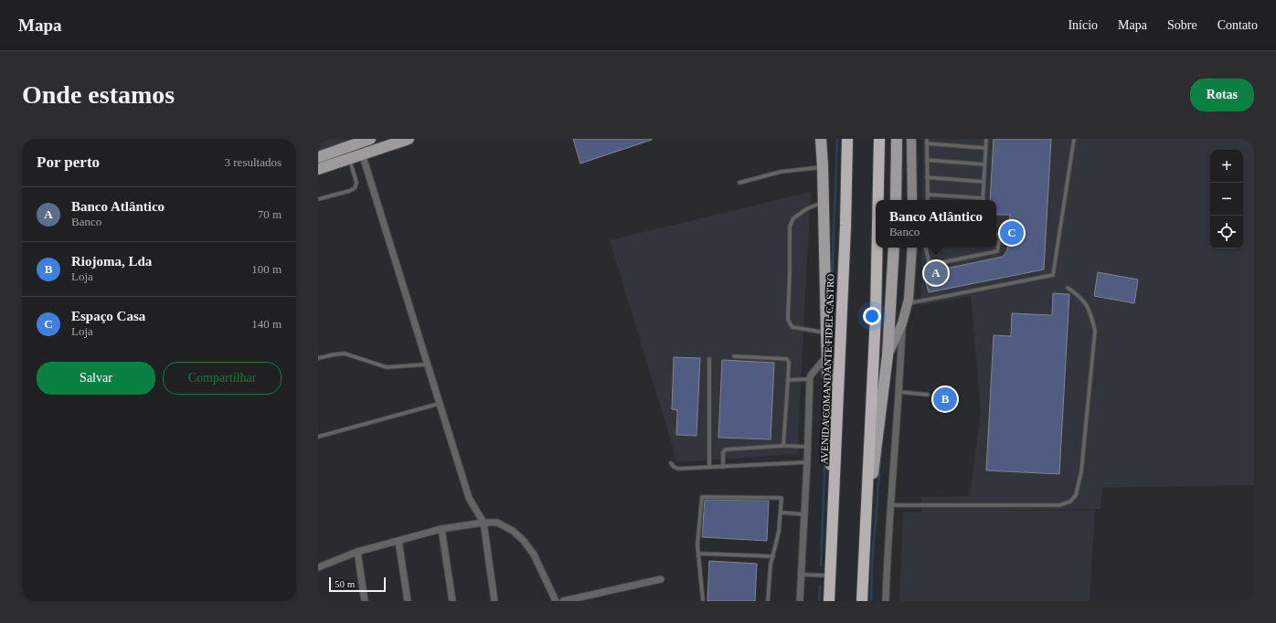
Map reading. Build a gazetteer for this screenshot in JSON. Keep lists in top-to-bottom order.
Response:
{
  "streets": {
    "highway": ["AVENIDA COMANDANTE FIDEL CASTRO"]
  },
  "scale_bar": "50 m",
  "page": {
    "header": "Mapa",
    "nav": [
      "Início",
      "Mapa",
      "Sobre",
      "Contato"
    ],
    "buttons": [
      "Rotas",
      ["Salvar", "Compartilhar"]
    ],
    "title": "Onde estamos",
    "heading": ["Por perto", "3 resultados"],
    "map_buttons": ["+", "−"],
    "list": [
      {
        "mark": "A",
        "name": "Banco Atlântico",
        "note": "Banco",
        "value": "70 m"
      },
      {
        "mark": "B",
        "name": "Riojoma, Lda",
        "note": "Loja",
        "value": "100 m"
      },
      {
        "mark": "C",
        "name": "Espaço Casa",
        "note": "Loja",
        "value": "140 m"
      }
    ],
    "popup": ["Banco Atlântico", "Banco"],
    "pins": ["C", "A", "B"],
    "scale": "50 m"
  }
}
